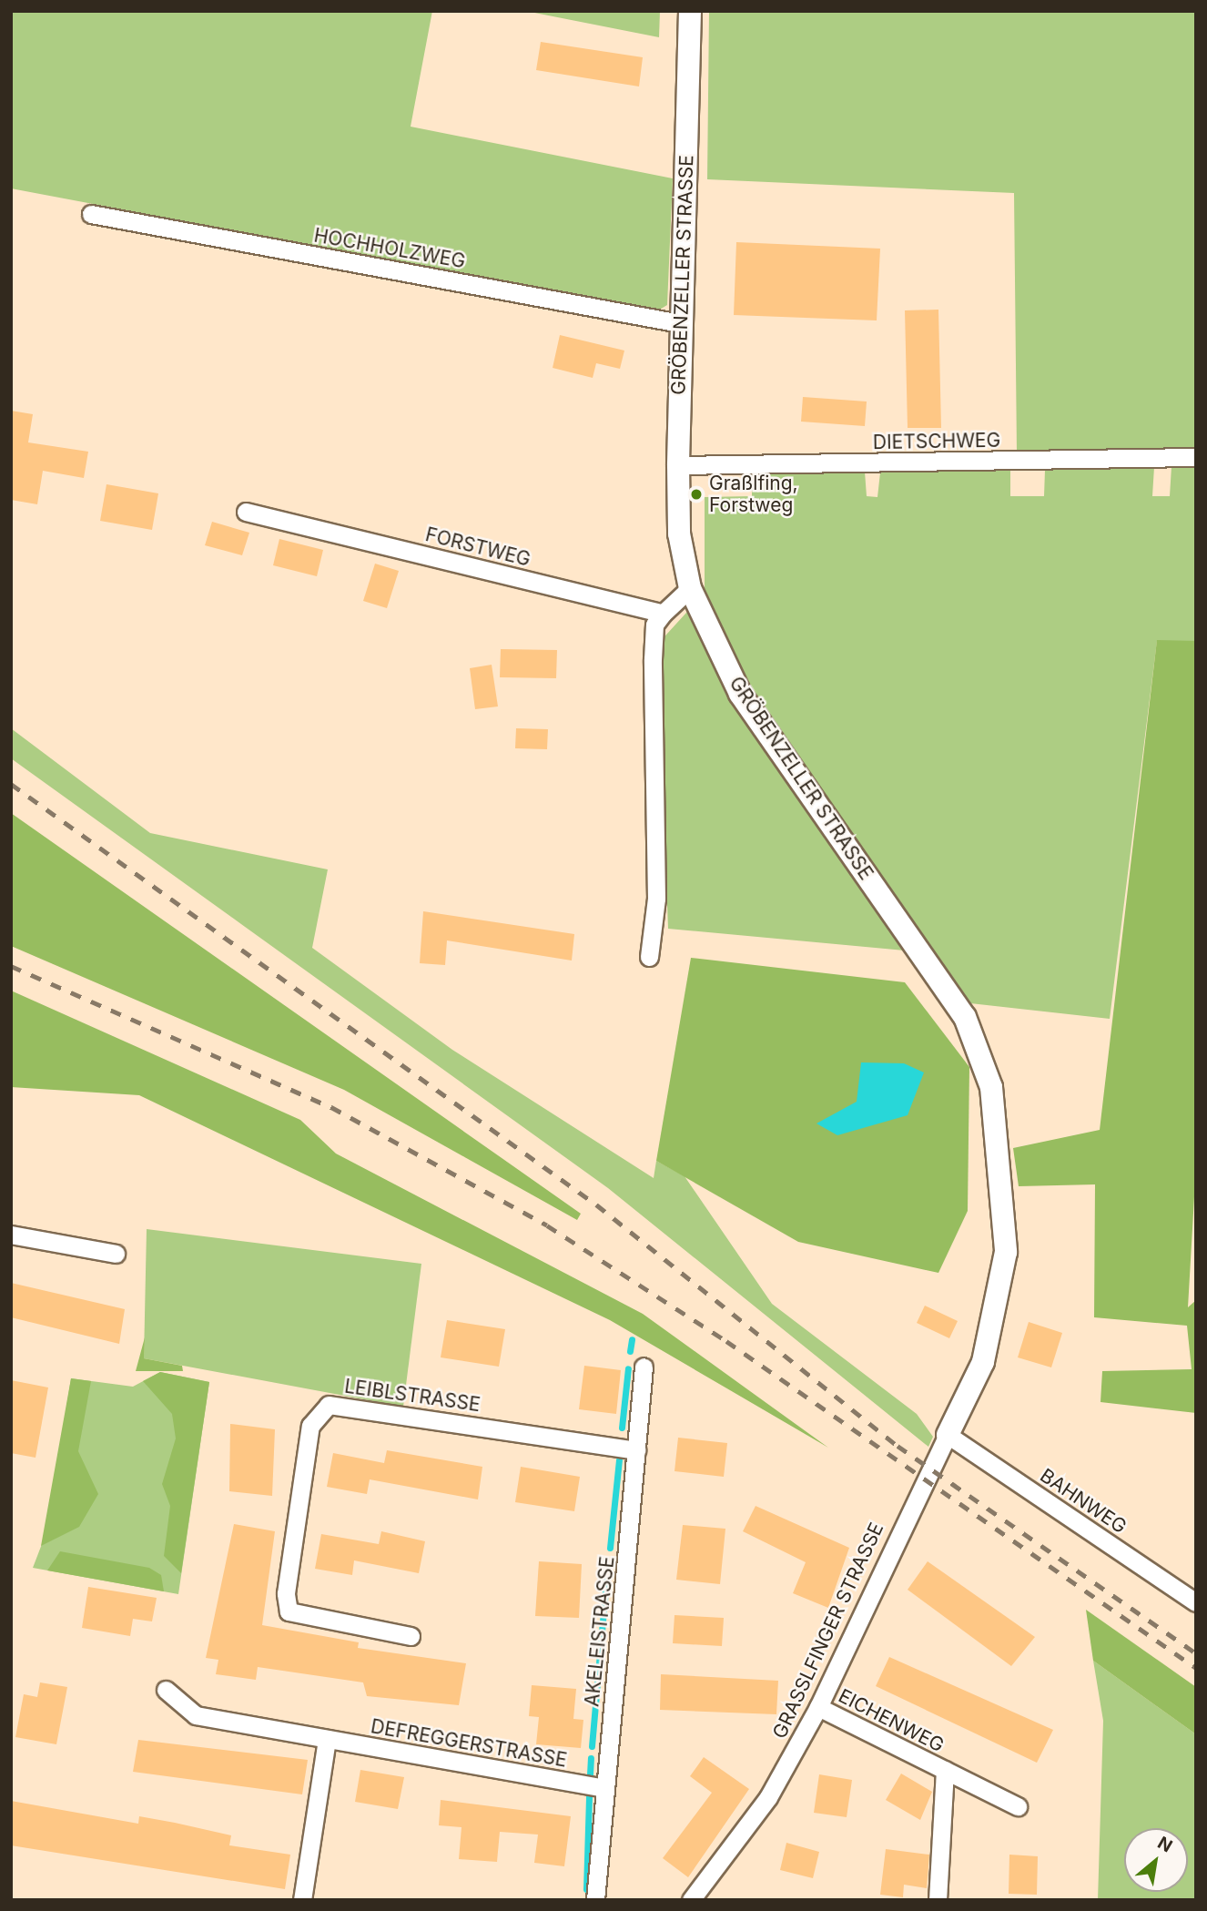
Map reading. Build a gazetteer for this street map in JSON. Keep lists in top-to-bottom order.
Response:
{
  "streets": {
    "street": [
      "HOCHHOLZWEG",
      "GRÖBENZELLER STRASSE",
      "DIETSCHWEG",
      "FORSTWEG",
      "LEIBLSTRASSE",
      "BAHNWEG",
      "GRASSLFINGER STRASSE",
      "AKELEISTRASSE",
      "EICHENWEG",
      "DEFREGGERSTRASSE"
    ]
  },
  "crossings": [
    ["HOCHHOLZWEG", "GRÖBENZELLER STRASSE"],
    ["GRÖBENZELLER STRASSE", "DIETSCHWEG"],
    ["GRÖBENZELLER STRASSE", "BAHNWEG"],
    ["GRÖBENZELLER STRASSE", "GRASSLFINGER STRASSE"],
    ["LEIBLSTRASSE", "AKELEISTRASSE"],
    ["BAHNWEG", "GRASSLFINGER STRASSE"],
    ["GRASSLFINGER STRASSE", "EICHENWEG"],
    ["AKELEISTRASSE", "DEFREGGERSTRASSE"]
  ],
  "places": ["Graßlfing, Forstweg"],
  "north": "top right"
}
